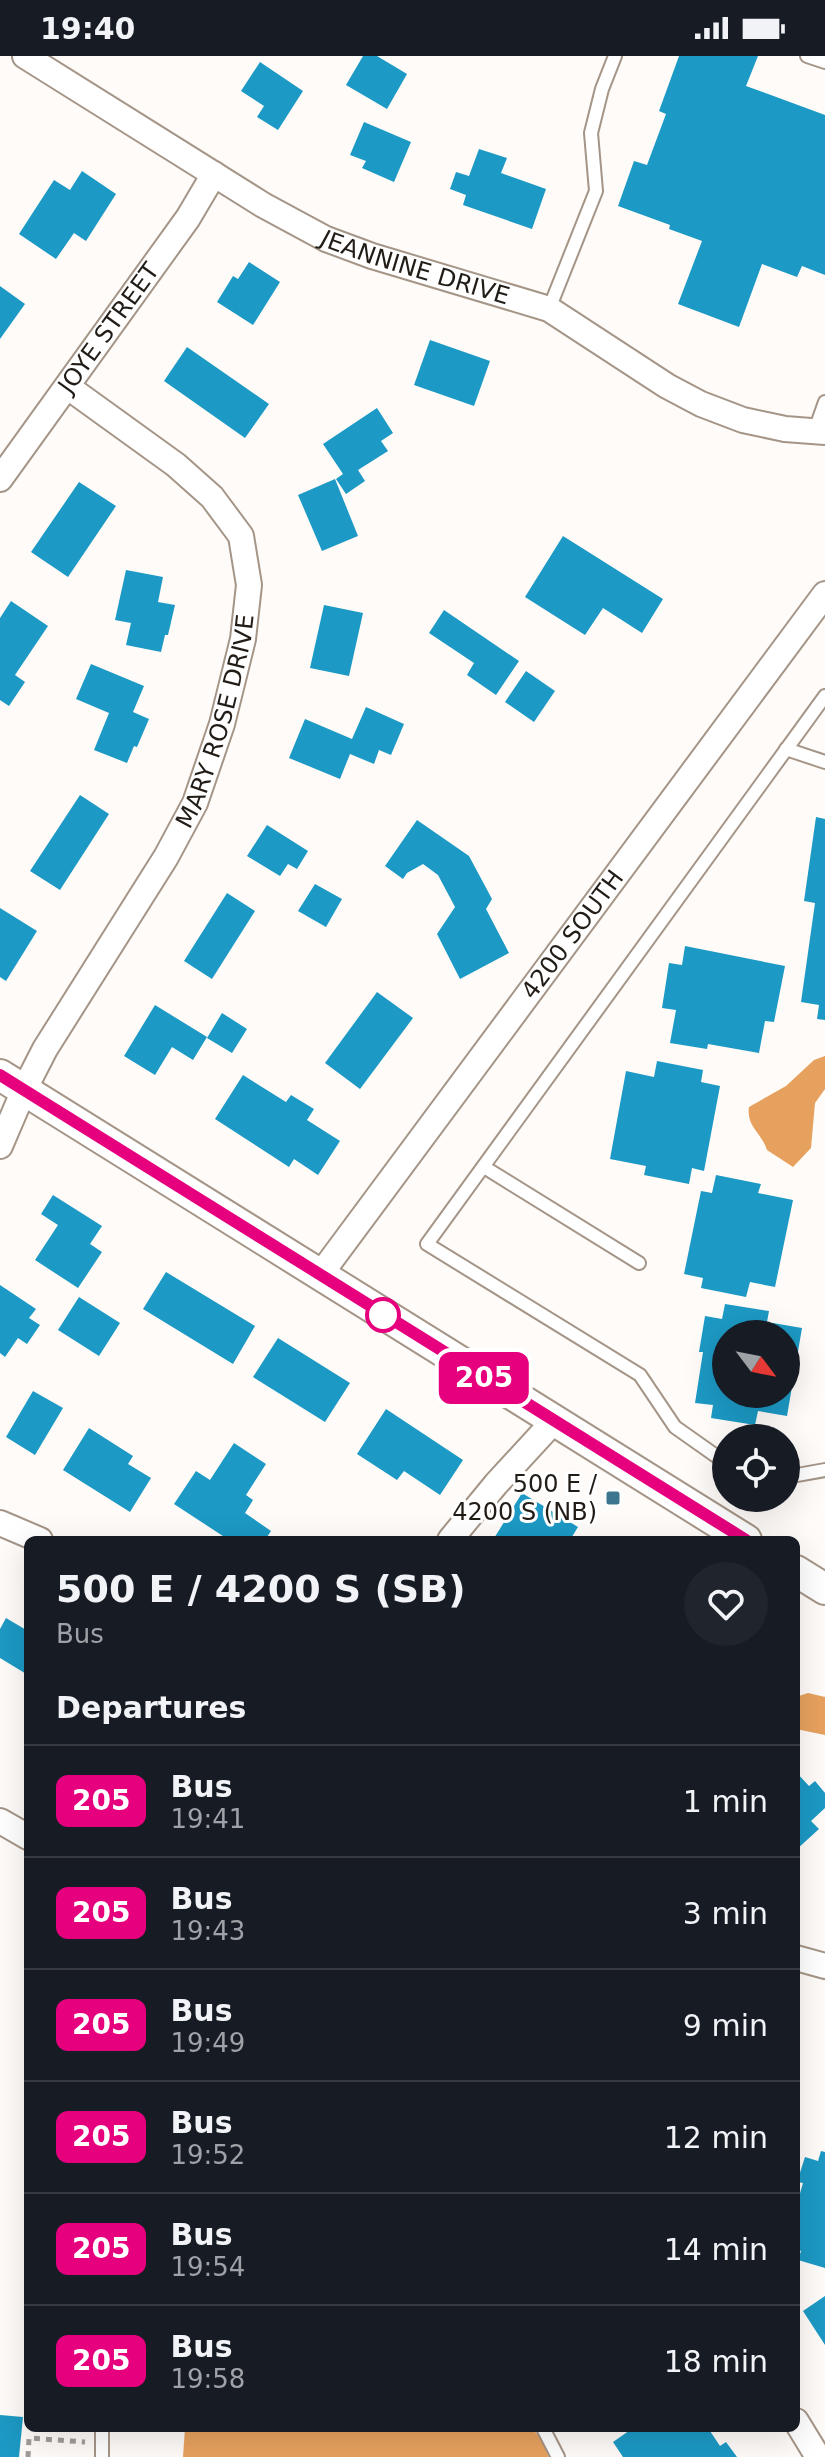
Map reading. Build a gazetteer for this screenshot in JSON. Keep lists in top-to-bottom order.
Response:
{
  "streets": {
    "street": [
      "JEANNINE DRIVE",
      "JOYE STREET",
      "MARY ROSE DRIVE",
      "4200 SOUTH"
    ]
  },
  "crossings": [
    ["JEANNINE DRIVE", "JOYE STREET"],
    ["JOYE STREET", "MARY ROSE DRIVE"]
  ],
  "places": {
    "transit": ["500 E / 4200 S (NB)"]
  },
  "lines": ["bus line 205"],
  "north": "bottom right",
  "page": {
    "status": "19:40",
    "on_map": "205",
    "heading": [
      ["500 E / 4200 S (SB)", "Bus"],
      "Departures"
    ],
    "list": [
      {
        "mark": "205",
        "name": "Bus",
        "note": "19:41",
        "value": "1 min"
      },
      {
        "mark": "205",
        "name": "Bus",
        "note": "19:43",
        "value": "3 min"
      },
      {
        "mark": "205",
        "name": "Bus",
        "note": "19:49",
        "value": "9 min"
      },
      {
        "mark": "205",
        "name": "Bus",
        "note": "19:52",
        "value": "12 min"
      },
      {
        "mark": "205",
        "name": "Bus",
        "note": "19:54",
        "value": "14 min"
      },
      {
        "mark": "205",
        "name": "Bus",
        "note": "19:58",
        "value": "18 min"
      }
    ]
  }
}
